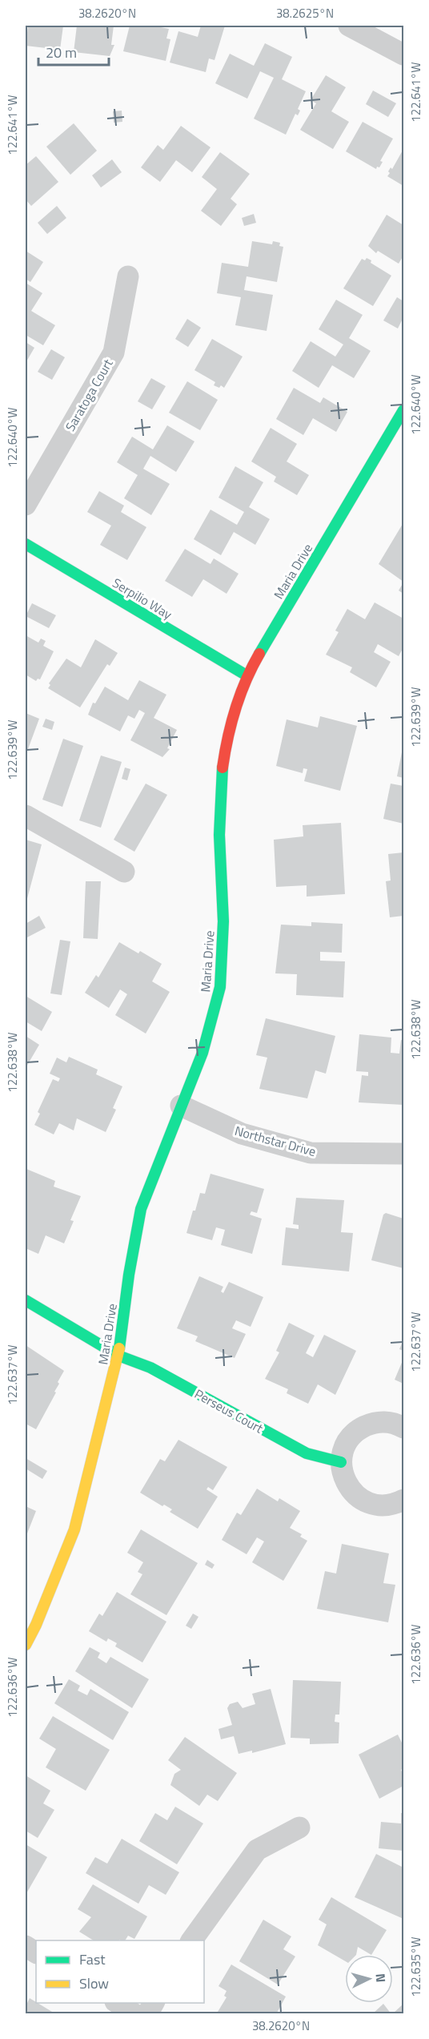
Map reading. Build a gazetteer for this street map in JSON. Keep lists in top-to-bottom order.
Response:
{
  "streets": {
    "street": [
      "Saratoga Court",
      "Maria Drive",
      "Serpilio Way",
      "Northstar Drive",
      "Perseus Court"
    ]
  },
  "crossings": [
    ["Maria Drive", "Serpilio Way"],
    ["Maria Drive", "Northstar Drive"],
    ["Maria Drive", "Perseus Court"]
  ],
  "legend": ["Fast", "Slow"],
  "scale_bar": "20 m",
  "north": "right",
  "coordinates": [
    "38.2620°N",
    "38.2625°N",
    "122.641°W",
    "122.640°W",
    "122.639°W",
    "122.638°W",
    "122.637°W",
    "122.636°W",
    "122.635°W"
  ]
}
